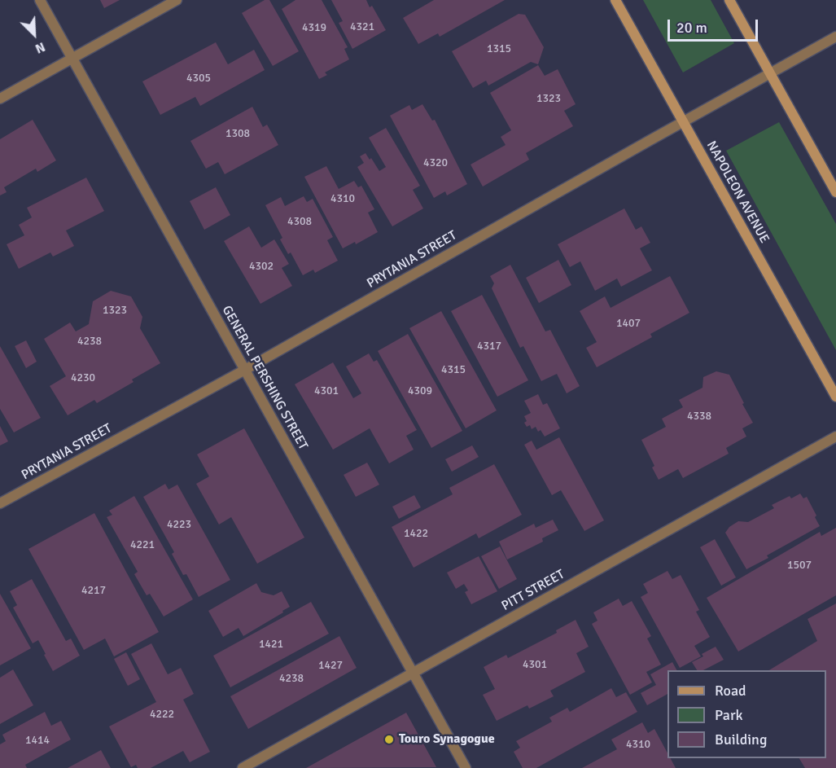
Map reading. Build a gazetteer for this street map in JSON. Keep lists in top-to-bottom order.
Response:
{
  "streets": {
    "street": [
      "NAPOLEON AVENUE",
      "PRYTANIA STREET",
      "GENERAL PERSHING STREET",
      "PITT STREET"
    ]
  },
  "crossings": [
    ["NAPOLEON AVENUE", "PRYTANIA STREET"],
    ["PRYTANIA STREET", "GENERAL PERSHING STREET"],
    ["GENERAL PERSHING STREET", "PITT STREET"]
  ],
  "places": ["Touro Synagogue"],
  "house_numbers": [
    "4321",
    "4319",
    "1315",
    "4305",
    "1323",
    "1308",
    "4320",
    "4310",
    "4308",
    "4302",
    "1323",
    "1407",
    "4238",
    "4317",
    "4315",
    "4230",
    "4301",
    "4309",
    "4338",
    "4223",
    "1422",
    "4221",
    "1507",
    "4217",
    "1421",
    "4301",
    "1427",
    "4238",
    "4222",
    "1414",
    "4310"
  ],
  "legend": ["Road", "Park", "Building"],
  "scale_bar": "20 m",
  "north": "bottom right"
}
